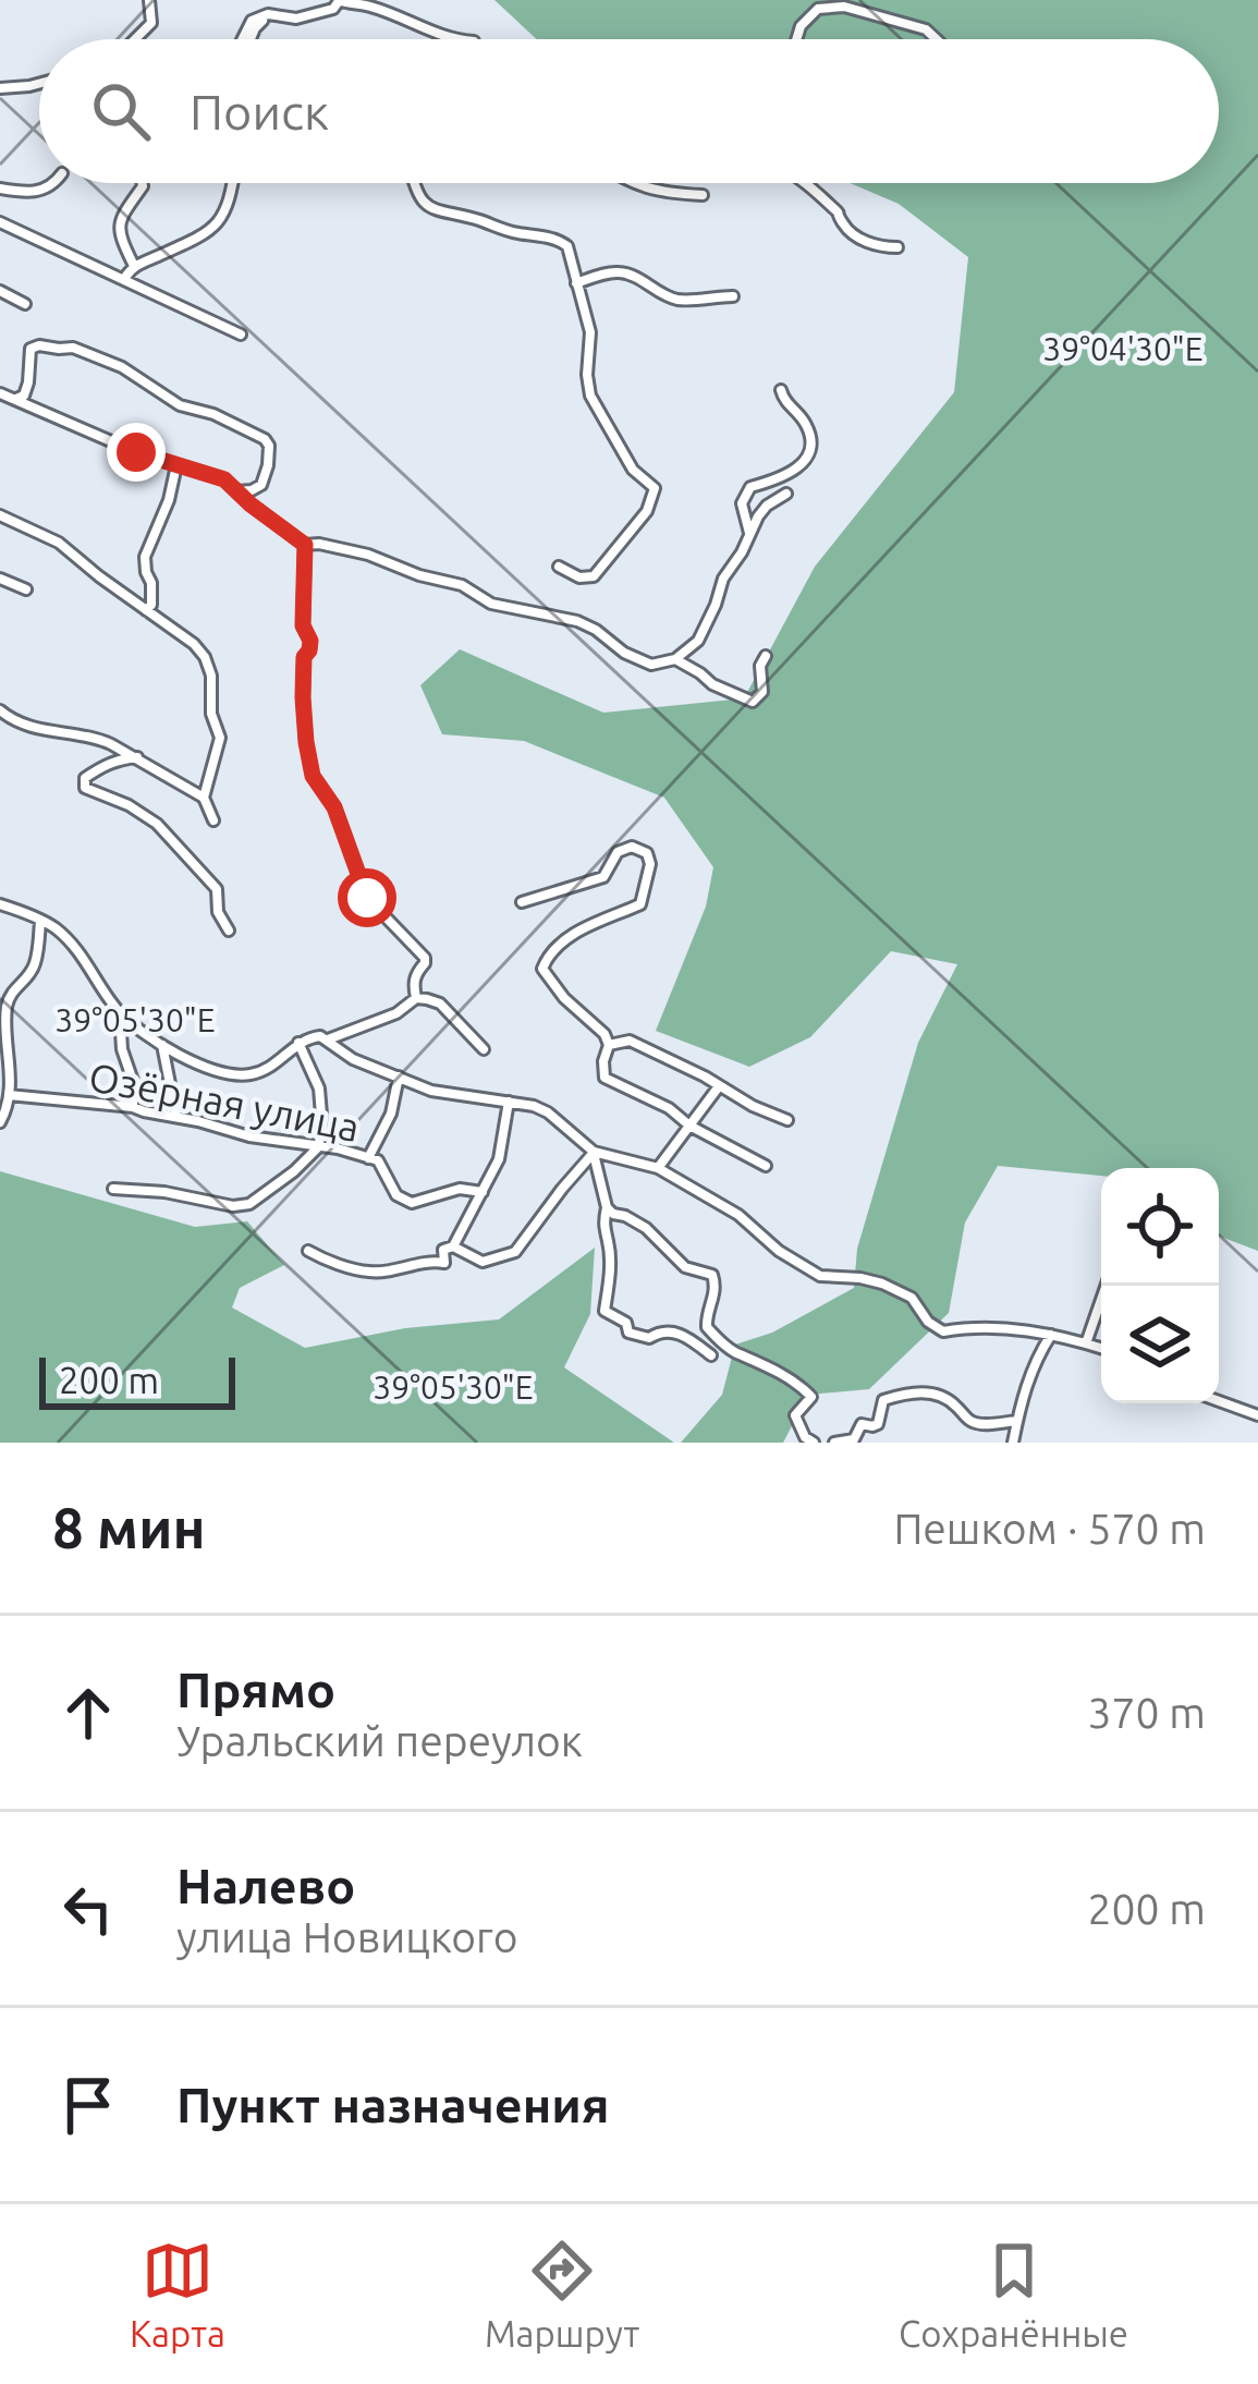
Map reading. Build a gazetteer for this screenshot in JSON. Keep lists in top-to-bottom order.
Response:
{
  "streets": {
    "street": ["Озёрная улица"]
  },
  "scale_bar": "200 m",
  "page": {
    "search": "Поиск",
    "scale": "200 m",
    "heading": ["8 мин", "Пешком · 570 m"],
    "list": [
      ["Прямо", "Уральский переулок", "370 m"],
      ["Налево", "улица Новицкого", "200 m"],
      "Пункт назначения"
    ],
    "nav": ["Карта", "Маршрут", "Сохранённые"]
  },
  "coordinates": ["39°04'30\"E", "39°05'30\"E"]
}
